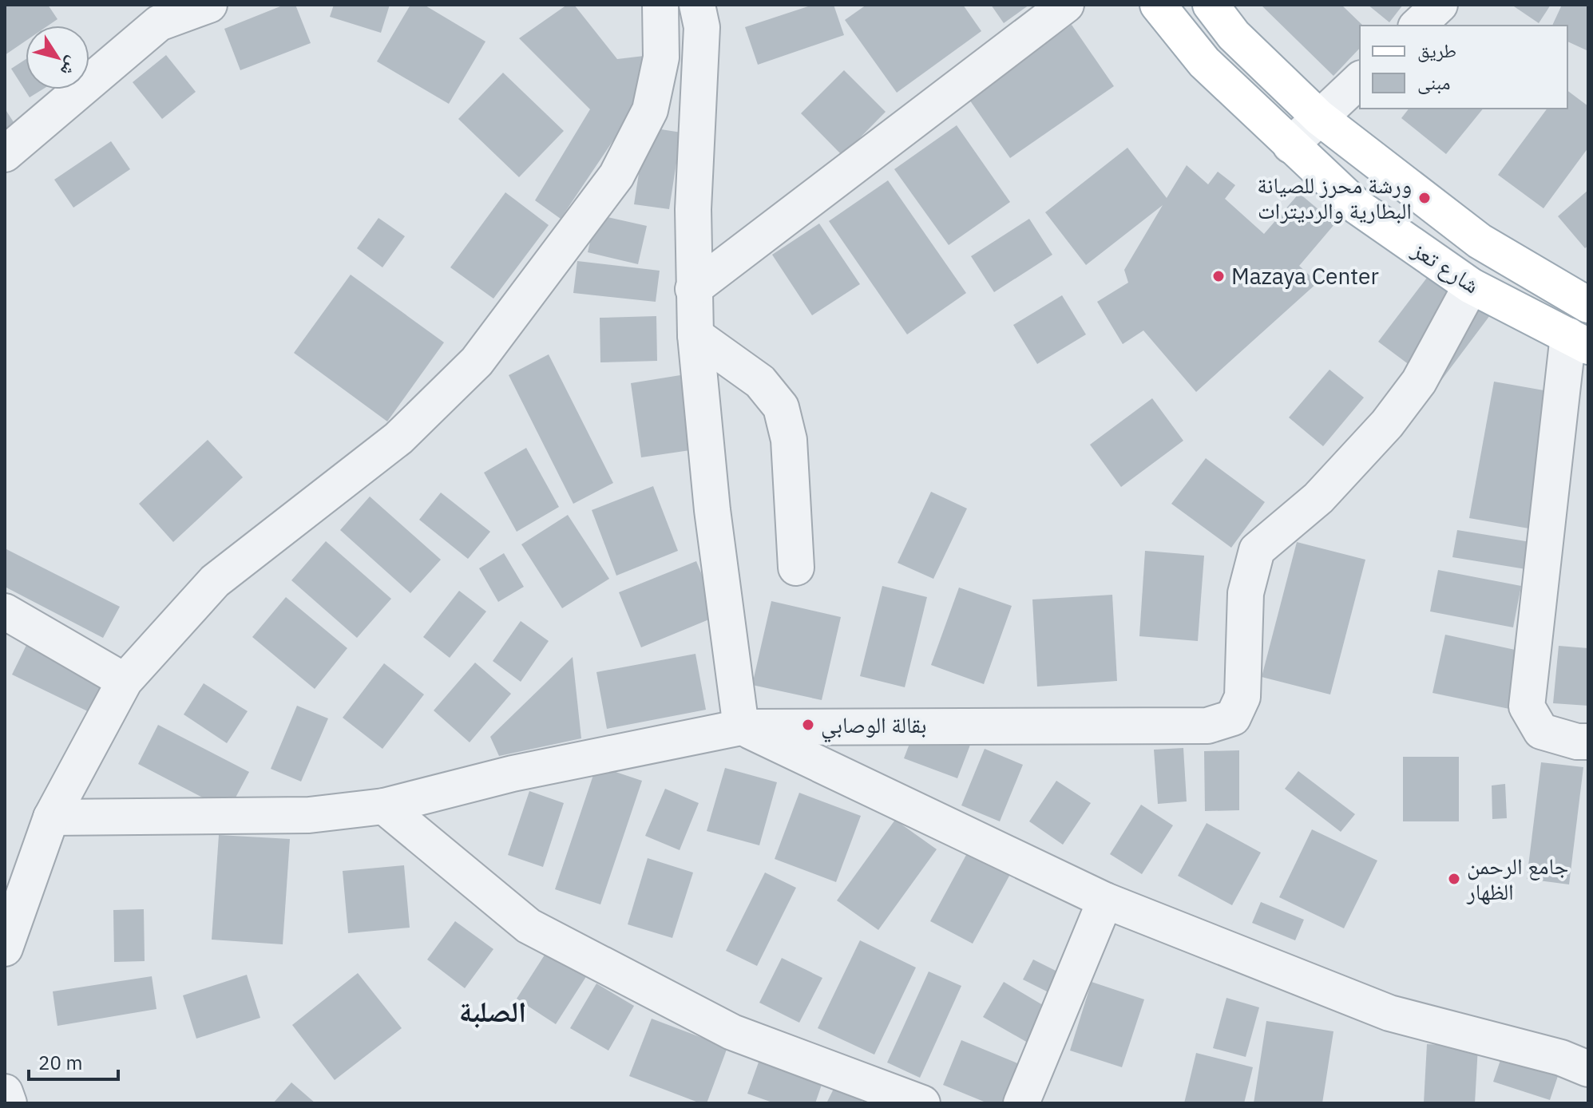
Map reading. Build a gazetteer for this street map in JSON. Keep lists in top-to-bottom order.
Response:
{
  "streets": {
    "main road": ["شارع تعز"]
  },
  "districts": ["الصلبة"],
  "places": [
    "ورشة محرز للصيانة البطارية والرديترات",
    "Mazaya Center",
    "بقالة الوصابي",
    "جامع الرحمن الظهار"
  ],
  "legend": ["طريق", "مبنى"],
  "scale_bar": "20 m",
  "north": "bottom right"
}
